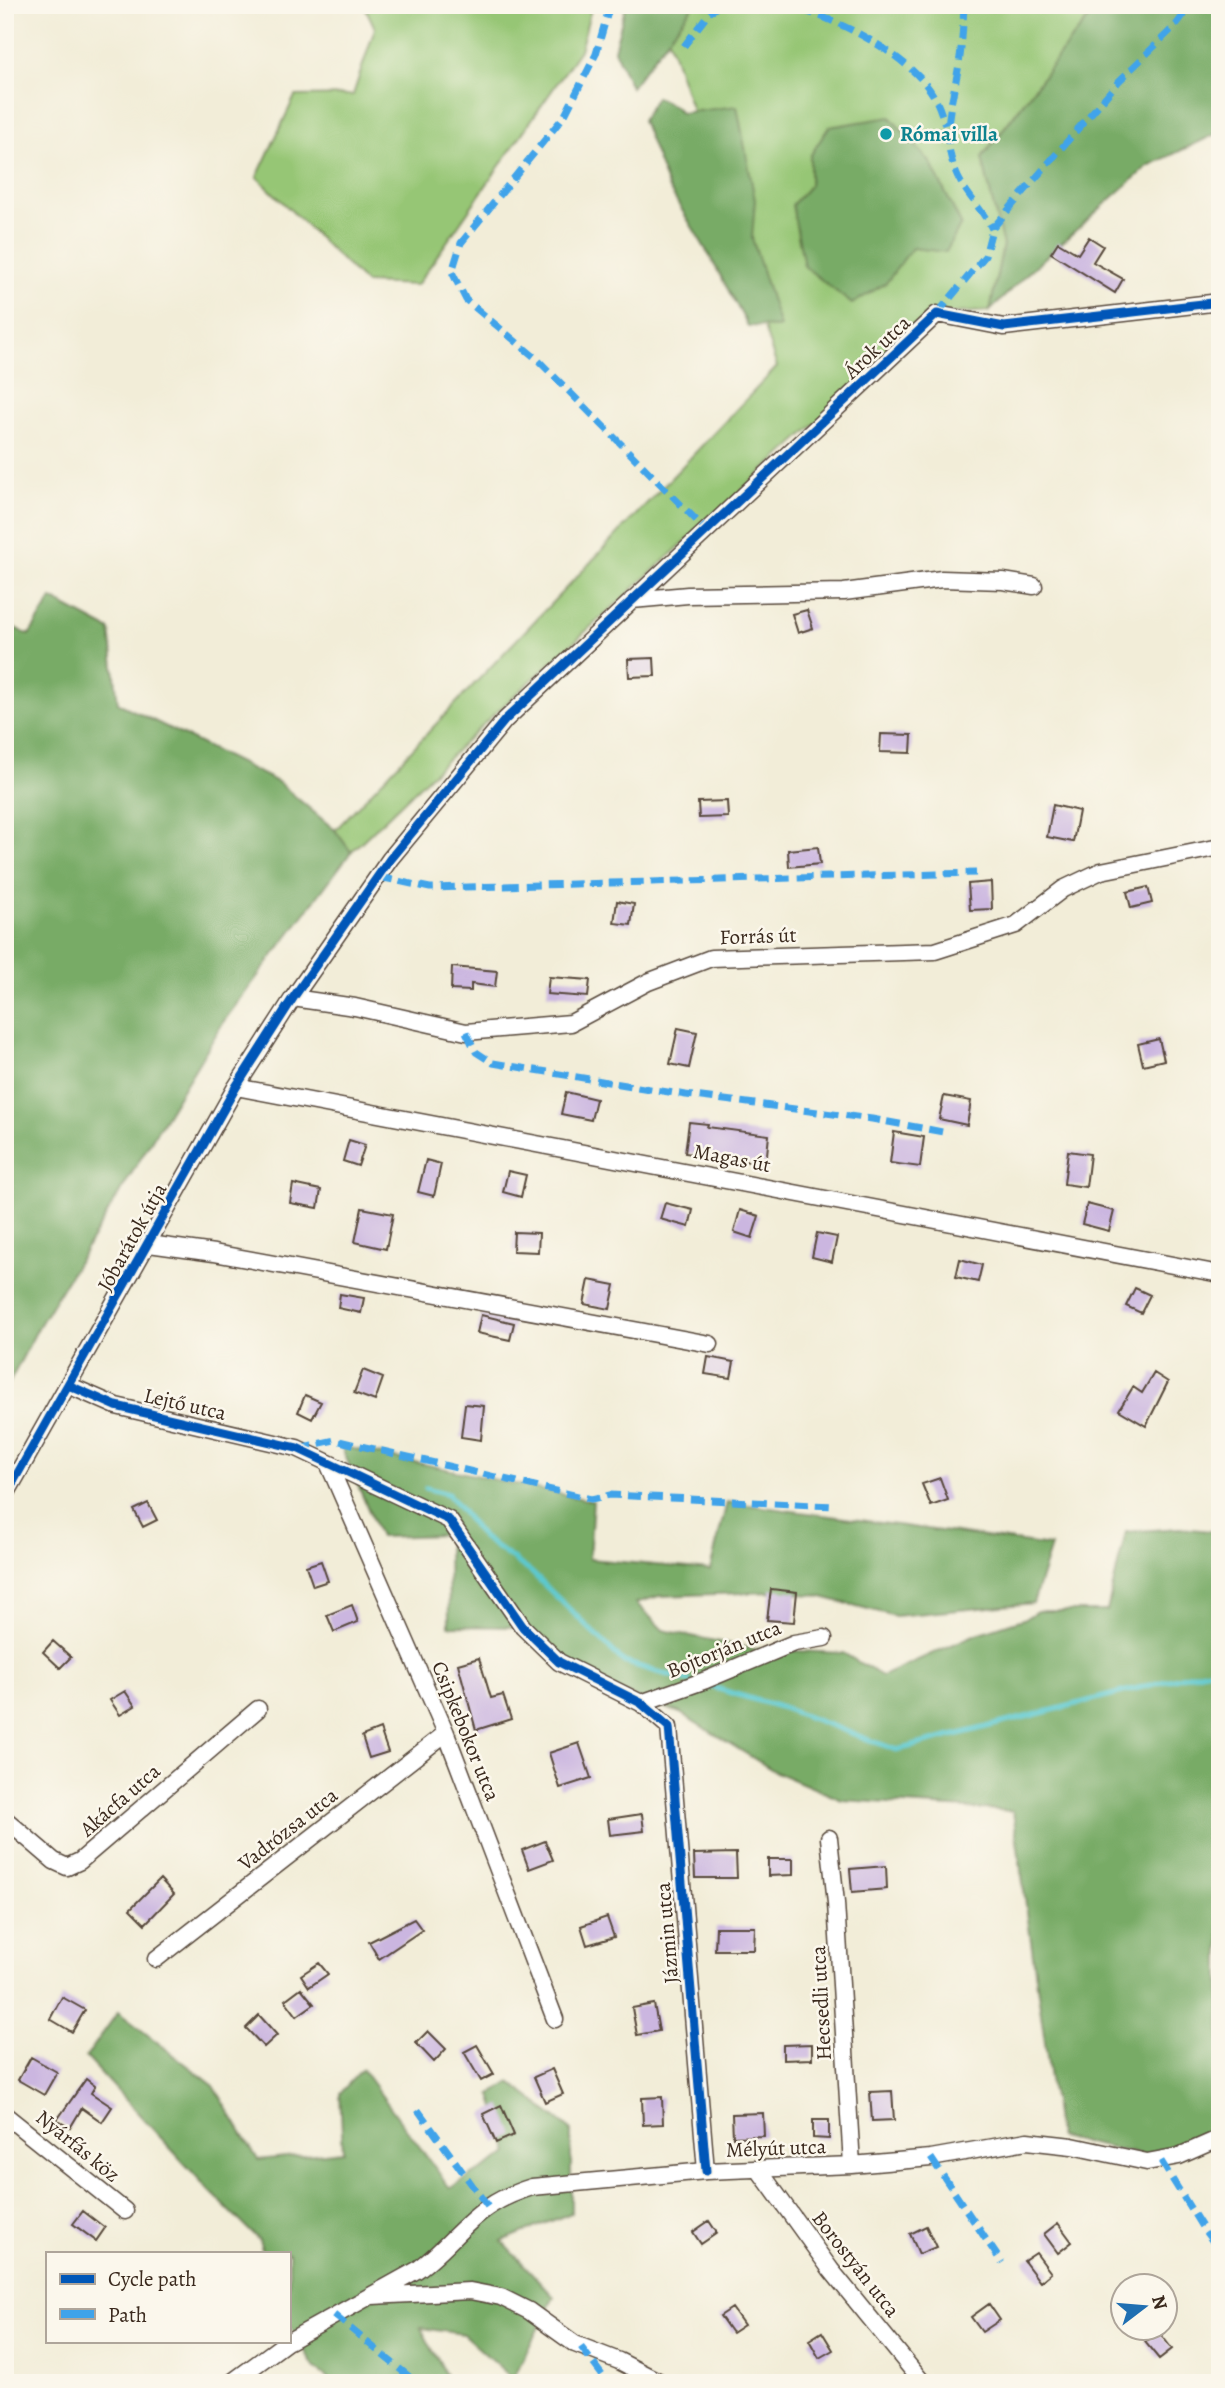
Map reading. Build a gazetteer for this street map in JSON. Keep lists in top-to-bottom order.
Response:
{
  "streets": {
    "street": [
      "Árok utca",
      "Forrás út",
      "Magas út",
      "Jóbarátok útja",
      "Lejtő utca",
      "Bojtorján utca",
      "Csipkebokor utca",
      "Akácfa utca",
      "Vadrózsa utca",
      "Jázmin utca",
      "Hecsedli utca",
      "Nyárfás köz",
      "Mélyút utca",
      "Borostyán utca"
    ]
  },
  "crossings": [
    ["Árok utca", "Jóbarátok útja"],
    ["Forrás út", "Jóbarátok útja"],
    ["Magas út", "Jóbarátok útja"],
    ["Jóbarátok útja", "Lejtő utca"],
    ["Lejtő utca", "Csipkebokor utca"],
    ["Lejtő utca", "Jázmin utca"],
    ["Bojtorján utca", "Jázmin utca"],
    ["Csipkebokor utca", "Vadrózsa utca"],
    ["Csipkebokor utca", "Jázmin utca"],
    ["Jázmin utca", "Mélyút utca"],
    ["Hecsedli utca", "Mélyút utca"],
    ["Mélyút utca", "Borostyán utca"]
  ],
  "places": ["Római villa"],
  "legend": ["Cycle path", "Path"],
  "north": "right"
}
